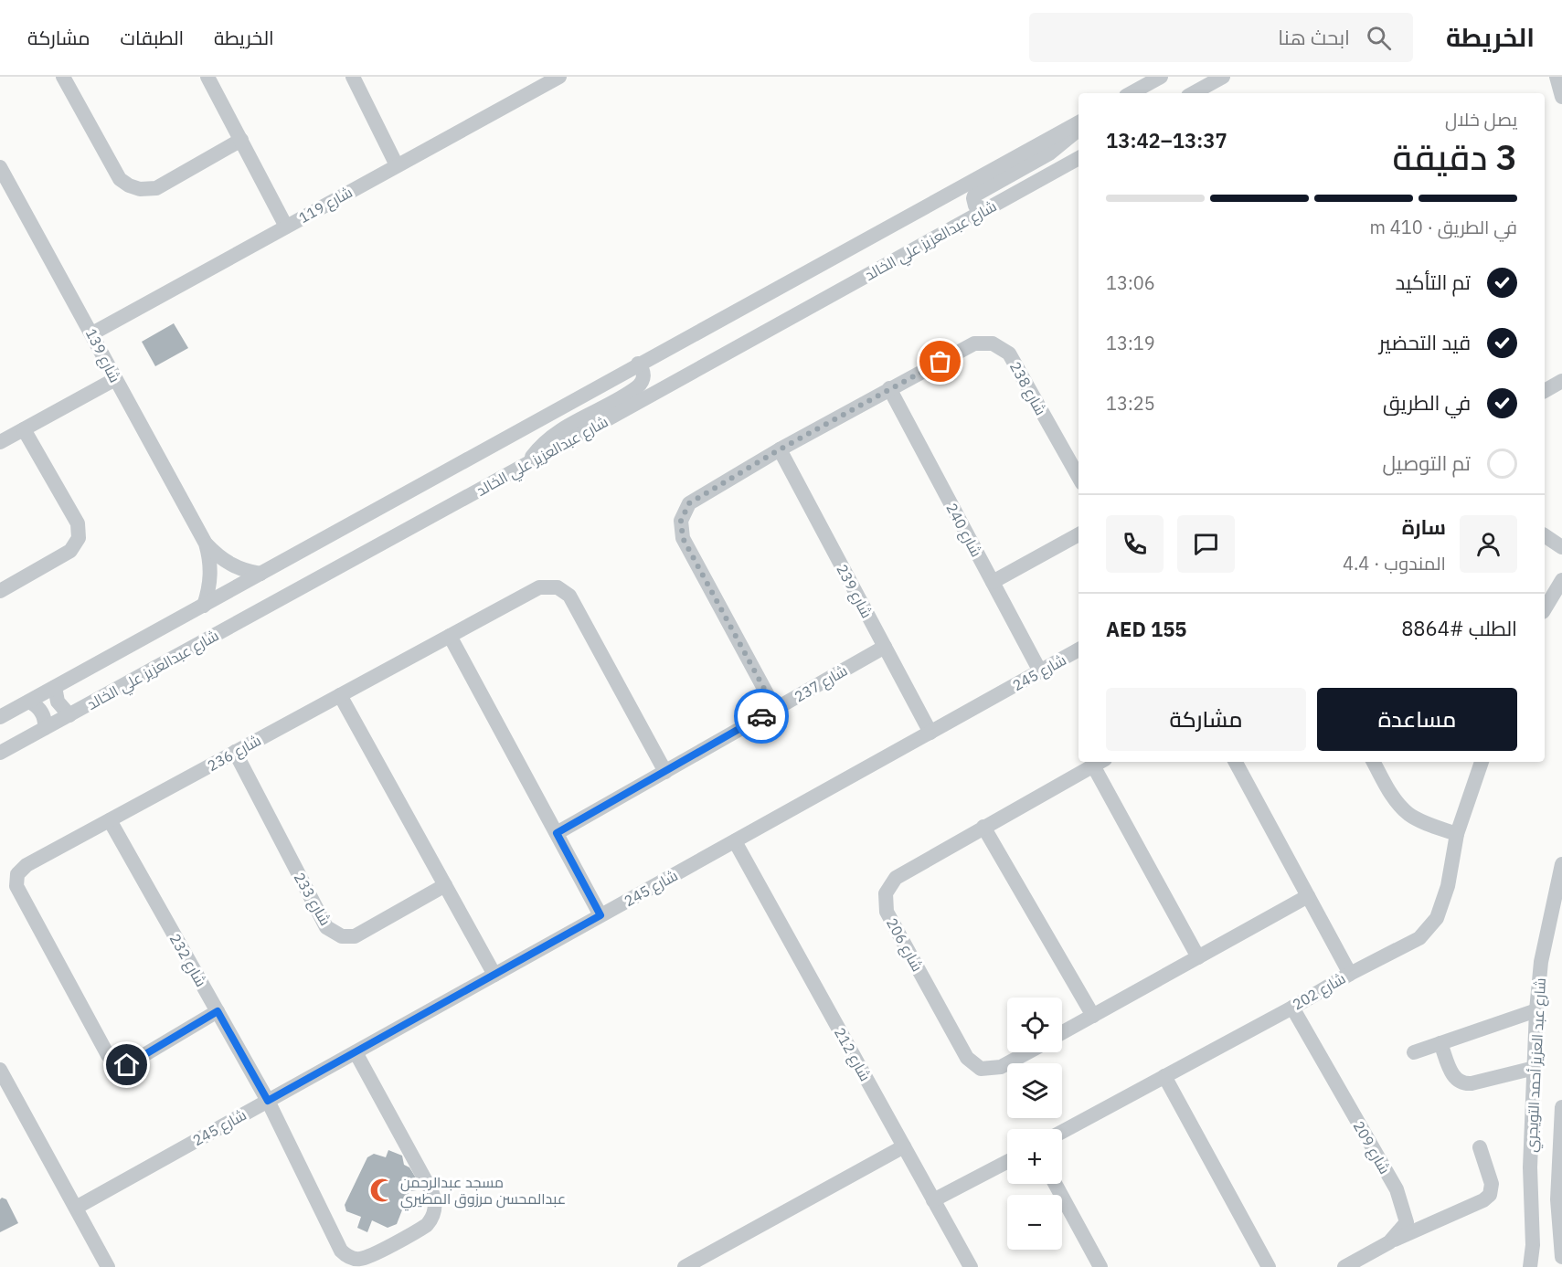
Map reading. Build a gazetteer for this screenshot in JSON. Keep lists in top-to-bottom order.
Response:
{
  "streets": {
    "street": [
      "شارع 119",
      "شارع عبدالعزيز علي الخالد",
      "شارع 139",
      "شارع 238",
      "شارع 240",
      "شارع 239",
      "شارع 245",
      "شارع 237",
      "شارع 236",
      "شارع 233",
      "شارع 206",
      "شارع 232",
      "شارع 202",
      "شارع 212",
      "شارع عبد العزيز أحمد التويجري",
      "شارع 209"
    ]
  },
  "crossings": [
    ["شارع 119", "شارع 139"],
    ["شارع عبدالعزيز علي الخالد", "شارع 139"],
    ["شارع 238", "شارع 240"],
    ["شارع 238", "شارع 239"],
    ["شارع 238", "شارع 237"],
    ["شارع 240", "شارع 245"],
    ["شارع 239", "شارع 245"],
    ["شارع 239", "شارع 237"],
    ["شارع 245", "شارع 232"],
    ["شارع 245", "شارع 212"],
    ["شارع 237", "شارع 236"],
    ["شارع 236", "شارع 233"],
    ["شارع 236", "شارع 232"],
    ["شارع 202", "شارع 209"]
  ],
  "places": {
    "mosque": ["مسجد عبدالرحمن عبدالمحسن مرزوق المطيري"]
  },
  "page": {
    "header": "الخريطة",
    "search": "ابحث هنا",
    "nav": ["الخريطة", "الطبقات", "مشاركة"],
    "heading": ["3 دقيقة", "يصل خلال", "13:37–13:42"],
    "panel": [
      "سارة",
      "المندوب · 4.4",
      "الطلب #8864",
      "AED 155"
    ],
    "bar": "في الطريق · 410 m",
    "list": [
      ["تم التأكيد", "13:06"],
      ["قيد التحضير", "13:19"],
      ["في الطريق", "13:25"],
      "تم التوصيل"
    ],
    "buttons": ["مساعدة", "مشاركة"],
    "map_buttons": ["+", "−"]
  }
}
